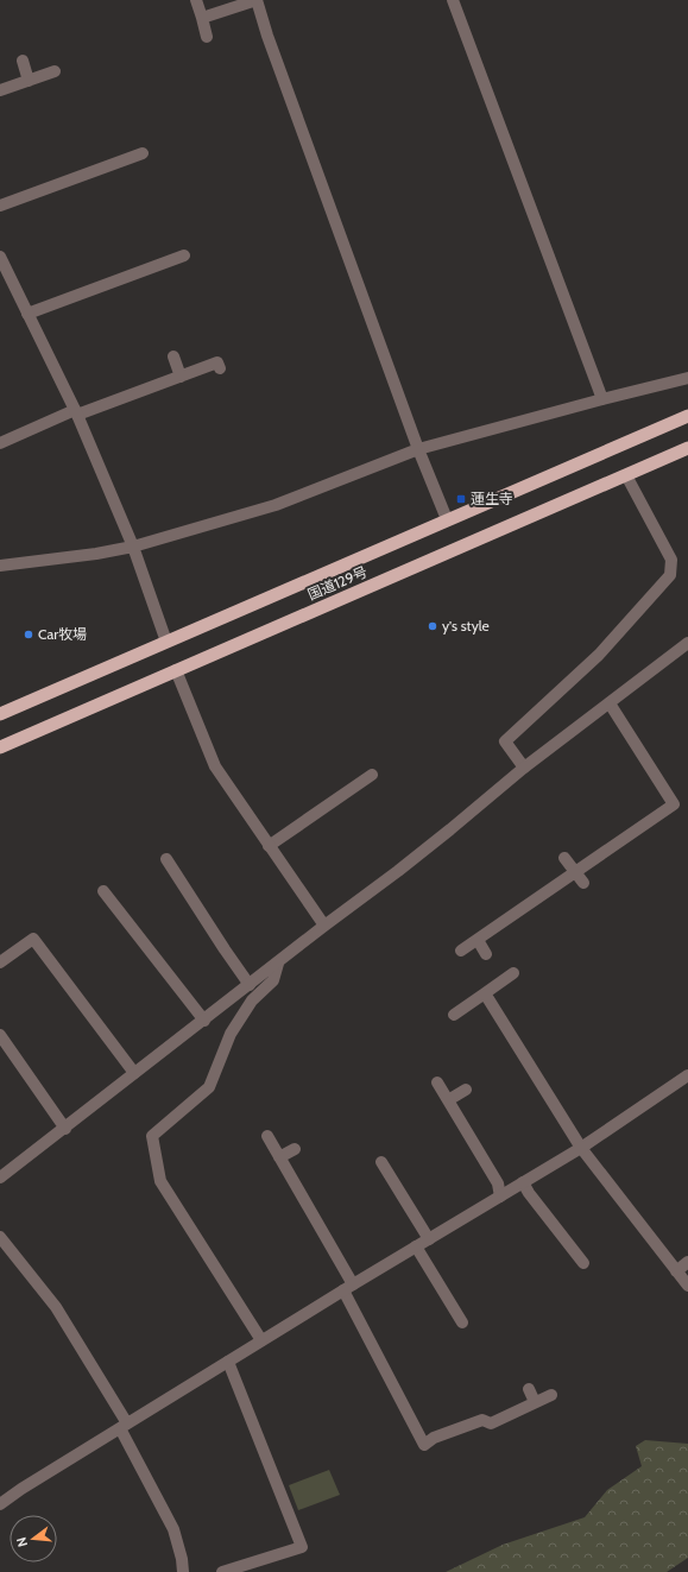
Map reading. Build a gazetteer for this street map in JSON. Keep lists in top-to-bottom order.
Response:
{
  "streets": {
    "highway": ["国道129号"]
  },
  "places": {
    "transit": ["蓮生寺"],
    "other": ["y's style", "Car牧場"]
  },
  "north": "left"
}
